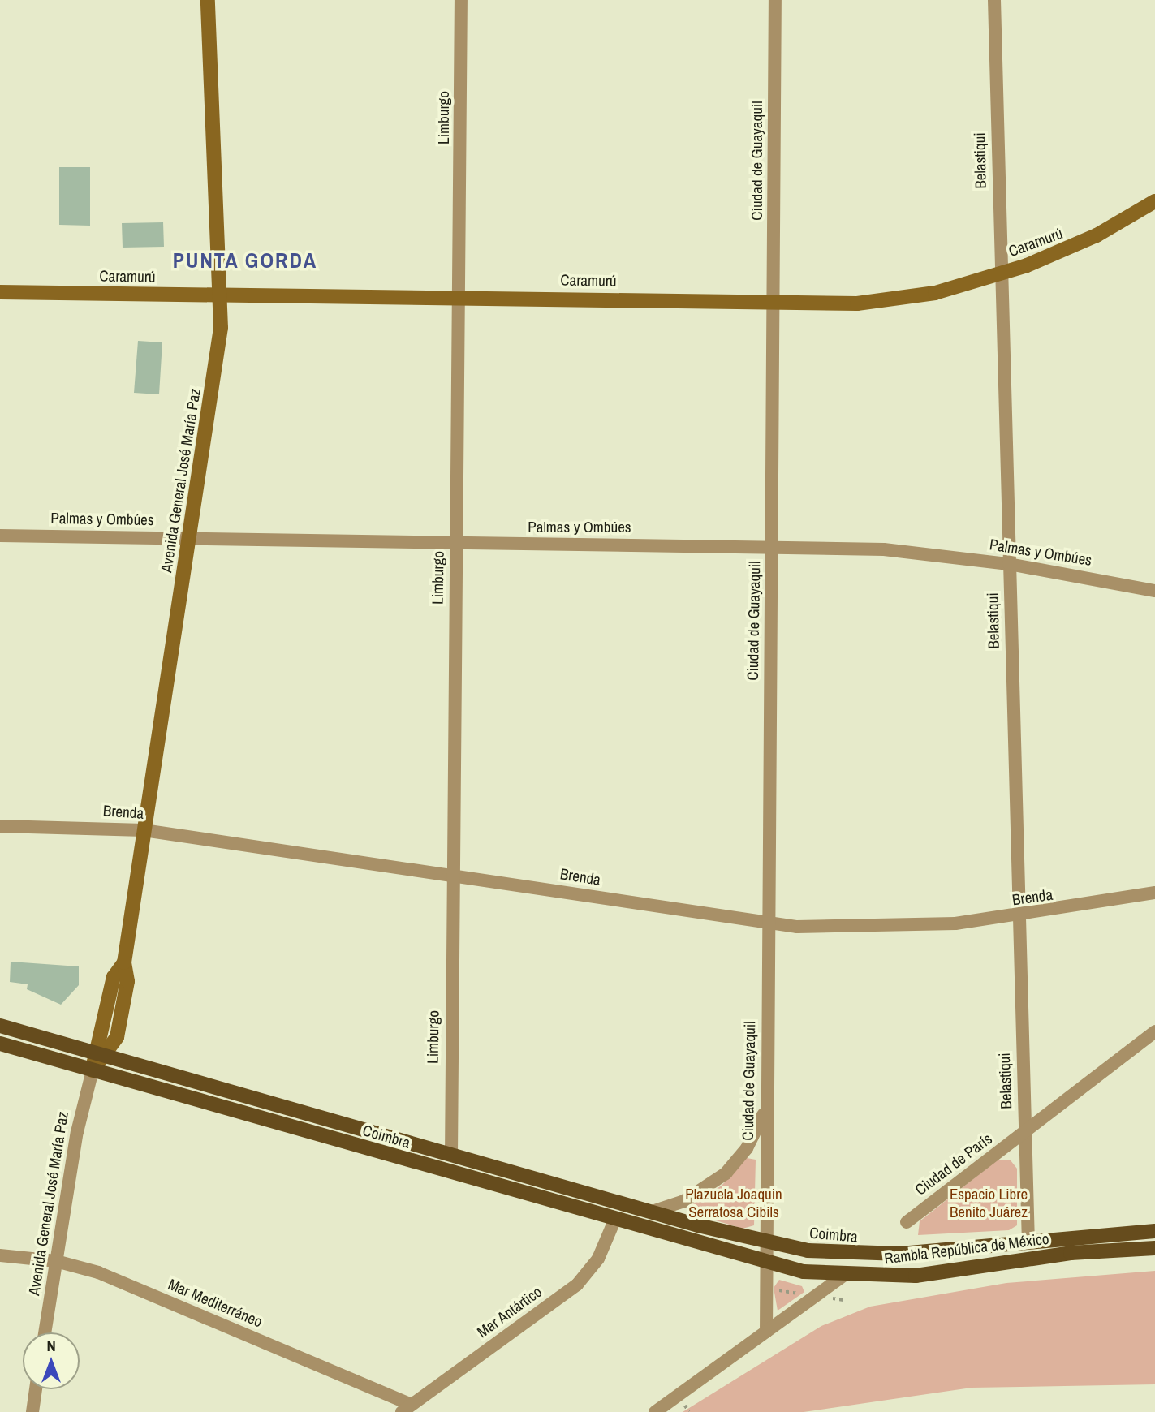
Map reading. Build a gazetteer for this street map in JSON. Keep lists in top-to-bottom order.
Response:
{
  "streets": {
    "main road": [
      "Caramurú",
      "Avenida General José María Paz",
      "Coimbra",
      "Rambla República de México"
    ],
    "street": [
      "Limburgo",
      "Ciudad de Guayaquil",
      "Belastiqui",
      "Palmas y Ombúes",
      "Brenda",
      "Ciudad de París",
      "Mar Mediterráneo",
      "Mar Antártico"
    ]
  },
  "crossings": [
    ["Limburgo", "Caramurú"],
    ["Limburgo", "Palmas y Ombúes"],
    ["Limburgo", "Brenda"],
    ["Limburgo", "Coimbra"],
    ["Ciudad de Guayaquil", "Caramurú"],
    ["Ciudad de Guayaquil", "Palmas y Ombúes"],
    ["Ciudad de Guayaquil", "Brenda"],
    ["Ciudad de Guayaquil", "Coimbra"],
    ["Belastiqui", "Caramurú"],
    ["Belastiqui", "Palmas y Ombúes"],
    ["Belastiqui", "Brenda"],
    ["Belastiqui", "Ciudad de París"],
    ["Belastiqui", "Rambla República de México"],
    ["Caramurú", "Avenida General José María Paz"],
    ["Avenida General José María Paz", "Palmas y Ombúes"],
    ["Avenida General José María Paz", "Brenda"],
    ["Avenida General José María Paz", "Coimbra"],
    ["Avenida General José María Paz", "Mar Mediterráneo"],
    ["Coimbra", "Rambla República de México"],
    ["Coimbra", "Mar Antártico"],
    ["Mar Mediterráneo", "Mar Antártico"]
  ],
  "districts": ["PUNTA GORDA"],
  "parks": ["Plazuela Joaquin Serratosa Cibils", "Espacio Libre Benito Juárez"],
  "north": "top"
}
